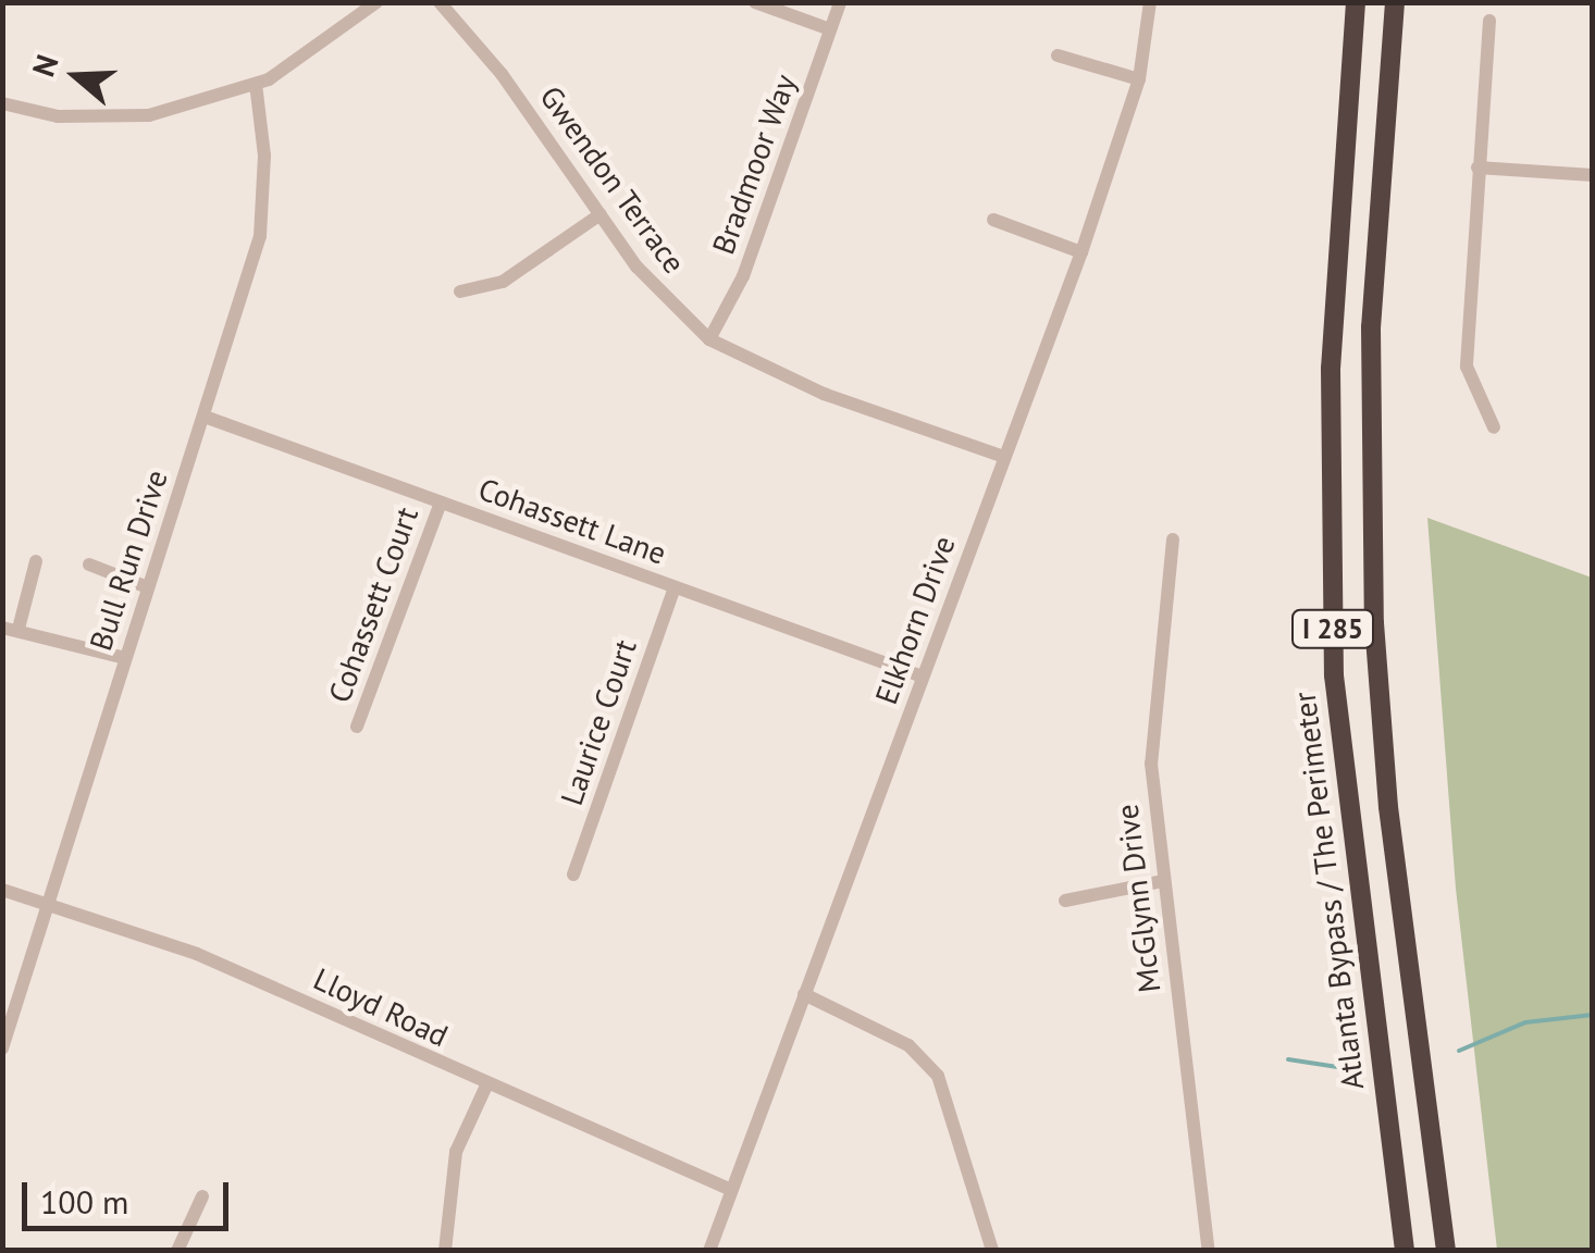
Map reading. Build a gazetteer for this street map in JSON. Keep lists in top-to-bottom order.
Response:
{
  "streets": {
    "highway": ["I 285", "Atlanta Bypass / The Perimeter"],
    "street": [
      "Bradmoor Way",
      "Gwendon Terrace",
      "Cohassett Lane",
      "Bull Run Drive",
      "Cohassett Court",
      "Elkhorn Drive",
      "Laurice Court",
      "McGlynn Drive",
      "Lloyd Road"
    ]
  },
  "crossings": [
    ["Bradmoor Way", "Gwendon Terrace"],
    ["Gwendon Terrace", "Elkhorn Drive"],
    ["Cohassett Lane", "Bull Run Drive"],
    ["Cohassett Lane", "Cohassett Court"],
    ["Cohassett Lane", "Elkhorn Drive"],
    ["Cohassett Lane", "Laurice Court"],
    ["Bull Run Drive", "Lloyd Road"],
    ["Elkhorn Drive", "Lloyd Road"]
  ],
  "scale_bar": "100 m",
  "north": "left"
}
